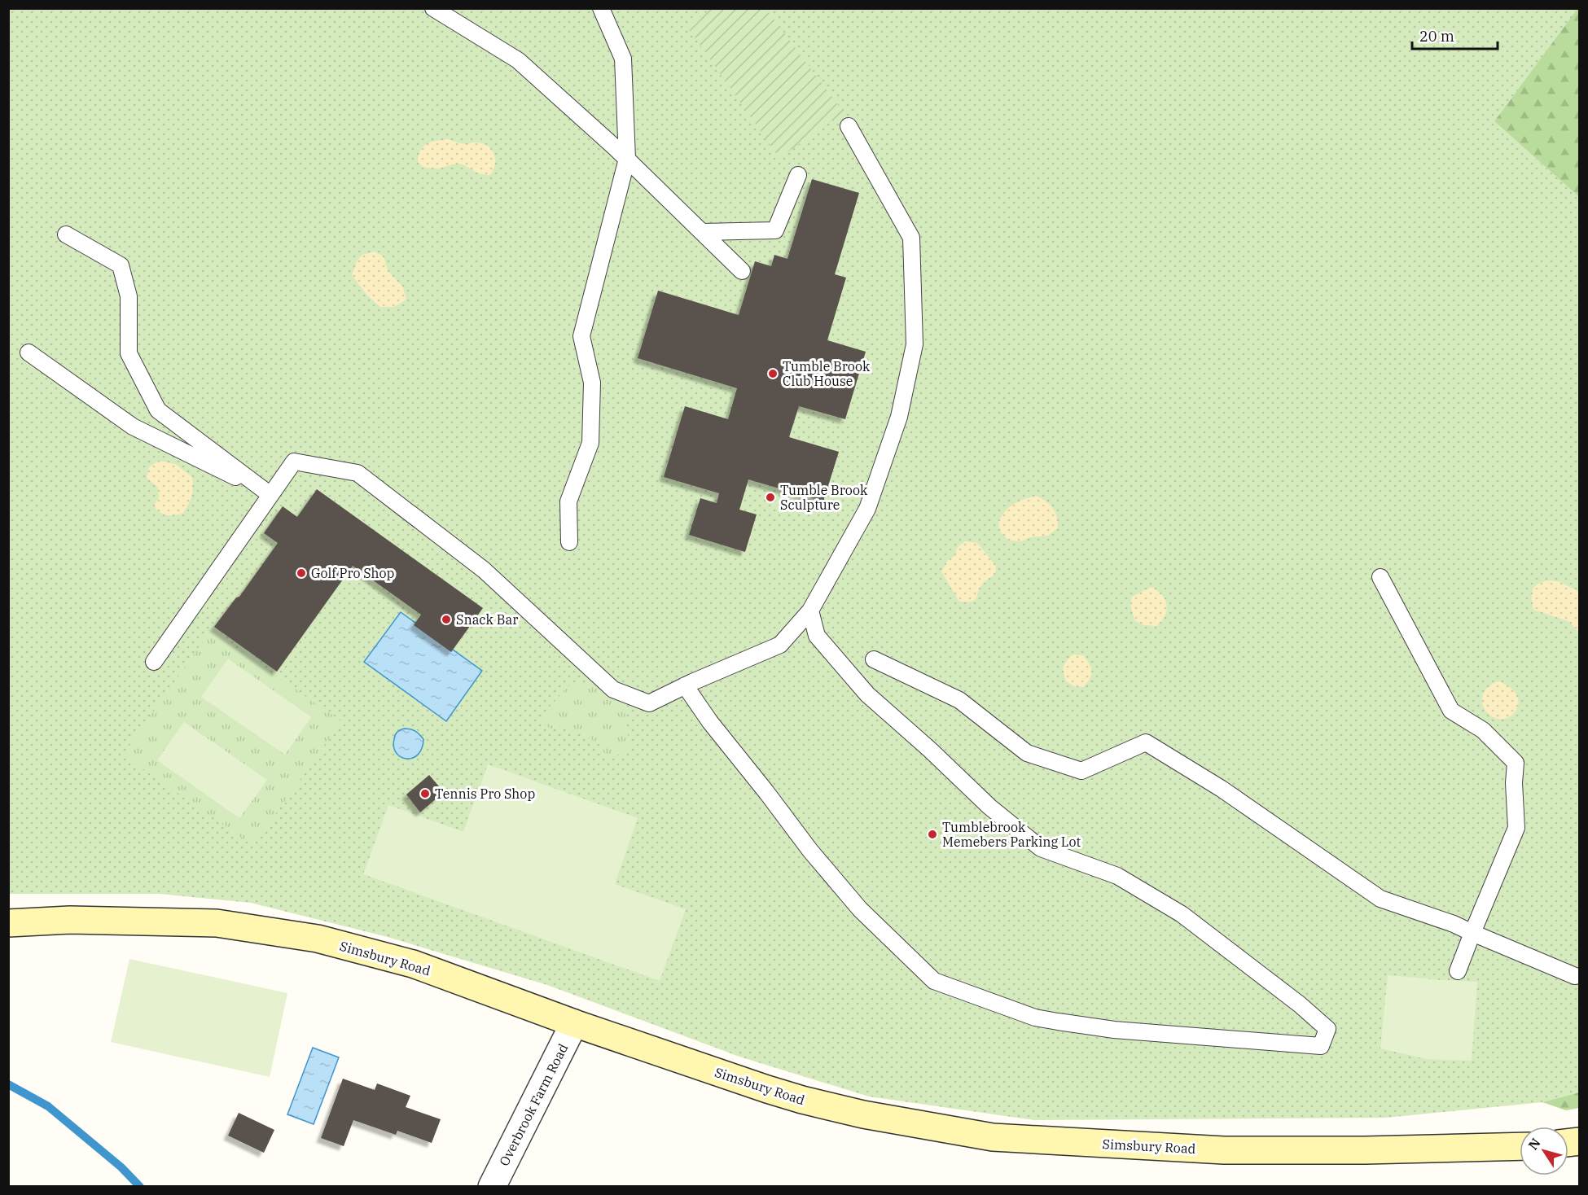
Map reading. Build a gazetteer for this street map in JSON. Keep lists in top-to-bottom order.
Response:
{
  "streets": {
    "main road": ["Simsbury Road"],
    "street": ["Overbrook Farm Road"]
  },
  "crossings": [
    ["Simsbury Road", "Overbrook Farm Road"]
  ],
  "places": [
    "Tumble Brook Club House",
    "Tumble Brook Sculpture",
    "Golf Pro Shop",
    "Snack Bar",
    "Tennis Pro Shop",
    "Tumblebrook Memebers Parking Lot"
  ],
  "scale_bar": "20 m",
  "north": "top left"
}
